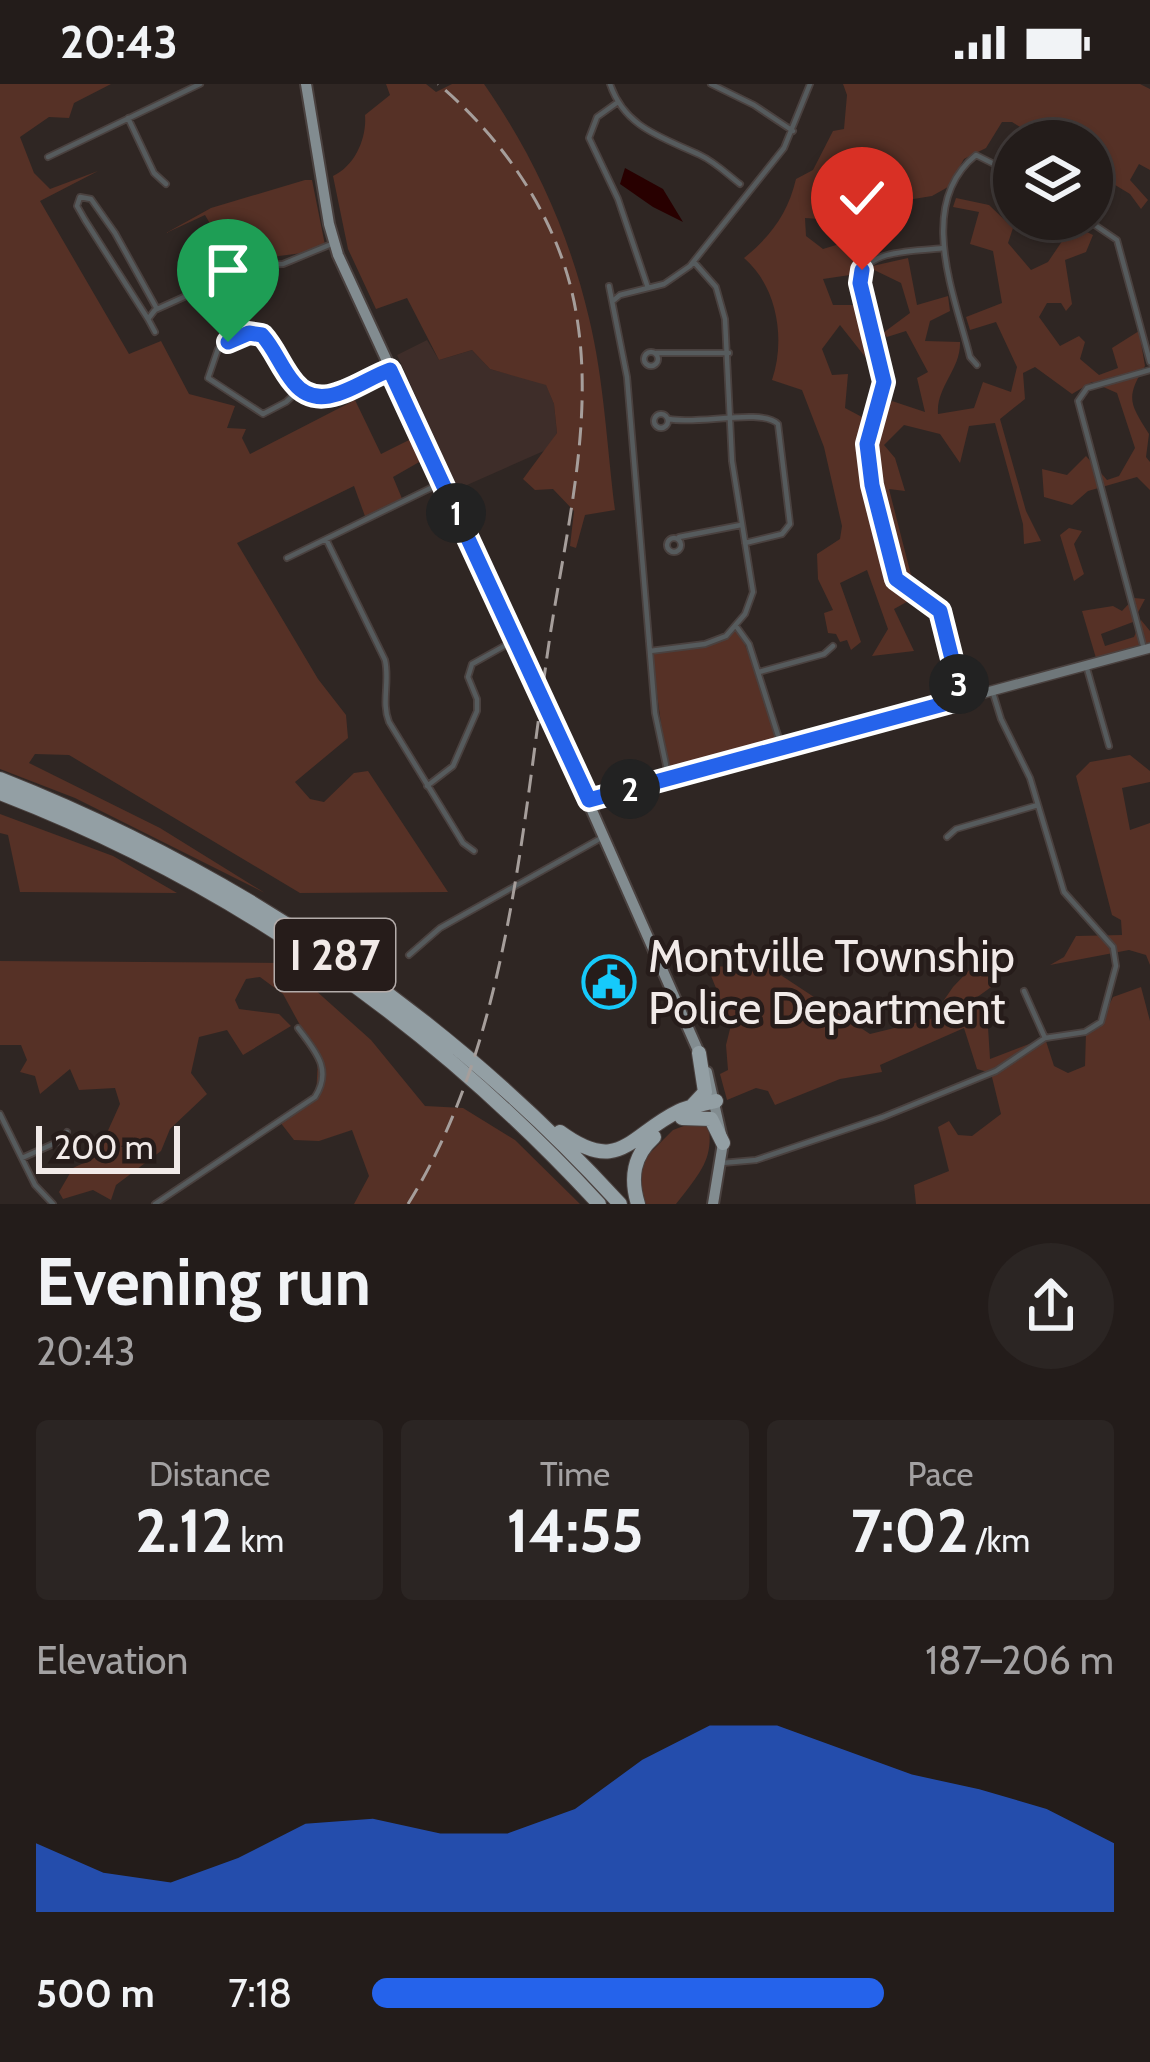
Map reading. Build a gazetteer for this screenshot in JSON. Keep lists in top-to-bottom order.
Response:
{
  "streets": {
    "highway": ["I 287"]
  },
  "places": {
    "public building": ["Montville Township Police Department"]
  },
  "scale_bar": "200 m",
  "page": {
    "status": "20:43",
    "pins": ["1", "3", "2"],
    "scale": "200 m",
    "heading": ["Evening run", "20:43"],
    "stats": [
      ["Distance", "2.12 km"],
      ["Time", "14:55"],
      ["Pace", "7:02 /km"]
    ],
    "chart": ["Elevation", "187–206 m"],
    "list": [
      {
        "name": "500 m",
        "note": "7:18"
      }
    ]
  }
}
